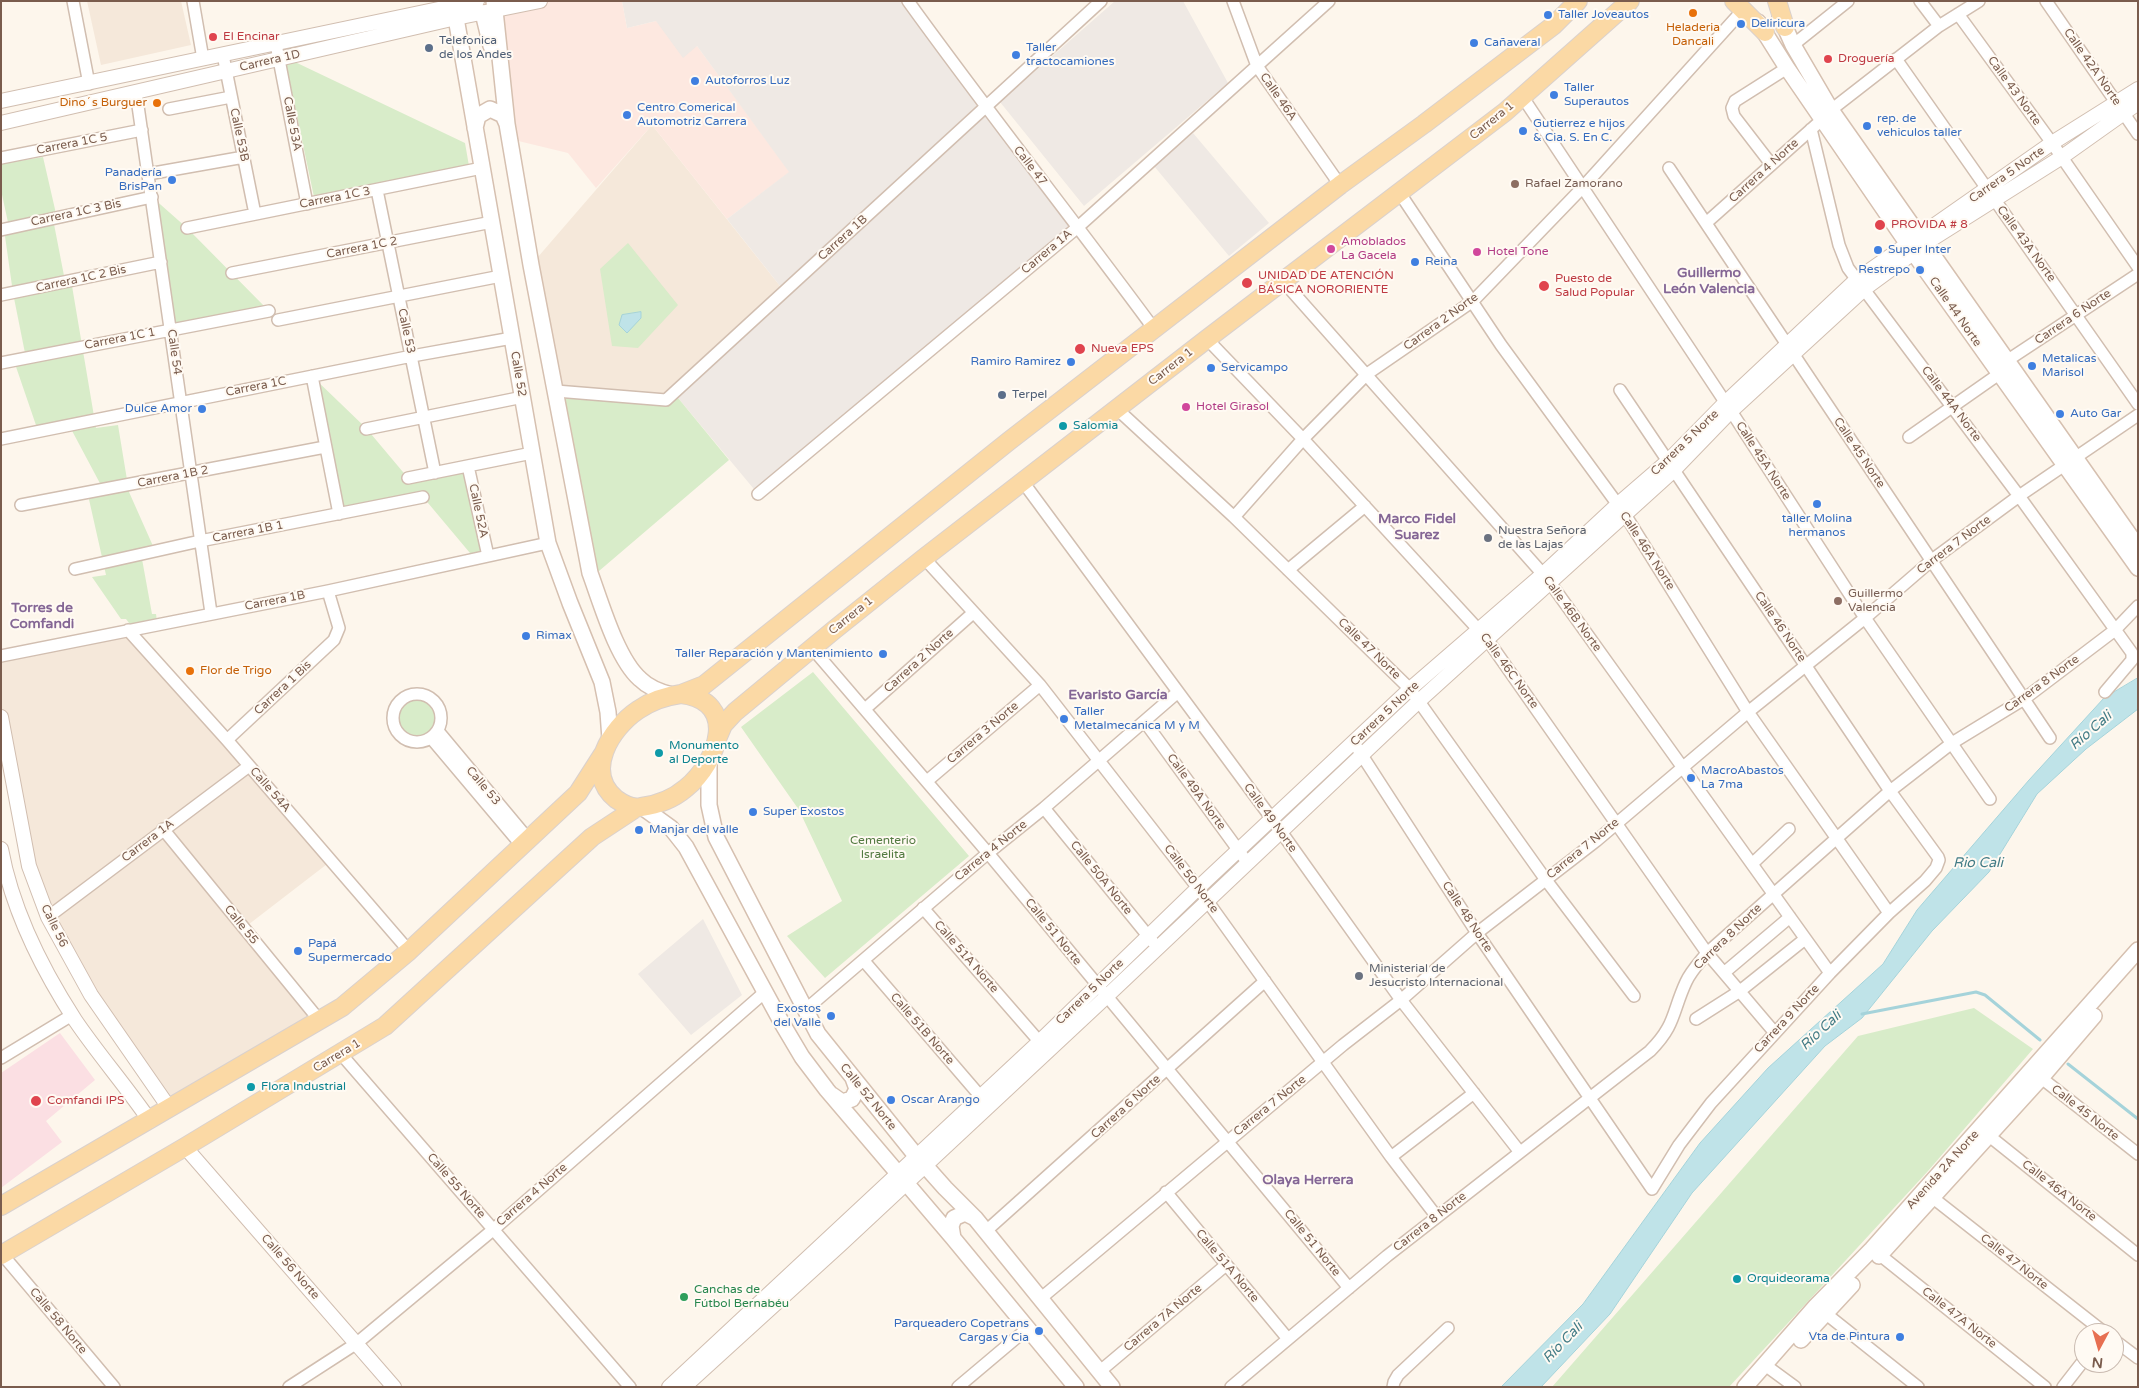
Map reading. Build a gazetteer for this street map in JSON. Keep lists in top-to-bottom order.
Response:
{
  "streets": {
    "main road": [
      "Carrera 1",
      "Calle 44 Norte",
      "Calle 52",
      "Calle 52 Norte",
      "Avenida 2A Norte"
    ],
    "street": [
      "Carrera 1D",
      "Calle 42A Norte",
      "Calle 43 Norte",
      "Calle 46A",
      "Calle 53A",
      "Calle 53B",
      "Carrera 1C 5",
      "Calle 47",
      "Carrera 4 Norte",
      "Carrera 5 Norte",
      "Carrera 1C 3",
      "Carrera 1C 3 Bis",
      "Carrera 1B",
      "Calle 43A Norte",
      "Carrera 1C 2",
      "Carrera 1A",
      "Carrera 1C 2 Bis",
      "Carrera 6 Norte",
      "Carrera 2 Norte",
      "Calle 53",
      "Carrera 1C 1",
      "Calle 54",
      "Carrera 1C",
      "Calle 44A Norte",
      "Calle 45 Norte",
      "Calle 45A Norte",
      "Carrera 1B 2",
      "Calle 52A",
      "Carrera 1B 1",
      "Carrera 7 Norte",
      "Calle 46A Norte",
      "Calle 46B Norte",
      "Calle 46 Norte",
      "Calle 47 Norte",
      "Calle 46C Norte",
      "Carrera 8 Norte",
      "Carrera 1 Bis",
      "Carrera 3 Norte",
      "Calle 54A",
      "Calle 49A Norte",
      "Calle 49 Norte",
      "Calle 50A Norte",
      "Calle 50 Norte",
      "Calle 48 Norte",
      "Calle 55",
      "Calle 56",
      "Calle 51 Norte",
      "Calle 51A Norte",
      "Carrera 9 Norte",
      "Calle 51B Norte",
      "Calle 55 Norte",
      "Calle 56 Norte",
      "Carrera 7A Norte",
      "Calle 47A Norte",
      "Calle 58 Norte"
    ]
  },
  "crossings": [
    ["Carrera 1D", "Calle 53A"],
    ["Carrera 1D", "Calle 53B"],
    ["Carrera 1D", "Calle 54"],
    ["Carrera 1D", "Calle 52"],
    ["Calle 42A Norte", "Carrera 5 Norte"],
    ["Calle 43 Norte", "Carrera 4 Norte"],
    ["Calle 43 Norte", "Carrera 5 Norte"],
    ["Calle 46A", "Carrera 1A"],
    ["Carrera 1", "Calle 52"],
    ["Carrera 1", "Calle 45A Norte"],
    ["Carrera 1", "Calle 46A Norte"],
    ["Carrera 1", "Calle 46B Norte"],
    ["Carrera 1", "Calle 47 Norte"],
    ["Carrera 1", "Calle 46C Norte"],
    ["Carrera 1", "Calle 49 Norte"],
    ["Carrera 1", "Calle 50 Norte"],
    ["Carrera 1", "Calle 51 Norte"],
    ["Carrera 1", "Calle 52 Norte"],
    ["Carrera 1", "Calle 55 Norte"],
    ["Carrera 1", "Calle 56 Norte"],
    ["Carrera 1", "Calle 58 Norte"],
    ["Calle 53A", "Carrera 1C 3"],
    ["Calle 53B", "Carrera 1C 3"],
    ["Carrera 1C 5", "Calle 54"],
    ["Calle 47", "Carrera 1B"],
    ["Calle 47", "Carrera 1A"],
    ["Carrera 4 Norte", "Calle 43A Norte"],
    ["Carrera 4 Norte", "Calle 44 Norte"],
    ["Carrera 4 Norte", "Calle 44A Norte"],
    ["Carrera 4 Norte", "Calle 45 Norte"],
    ["Carrera 4 Norte", "Calle 49A Norte"],
    ["Carrera 4 Norte", "Calle 49 Norte"],
    ["Carrera 4 Norte", "Calle 50A Norte"],
    ["Carrera 4 Norte", "Calle 50 Norte"],
    ["Carrera 4 Norte", "Calle 51 Norte"],
    ["Carrera 4 Norte", "Calle 51A Norte"],
    ["Carrera 4 Norte", "Calle 51B Norte"],
    ["Carrera 4 Norte", "Calle 52 Norte"],
    ["Carrera 4 Norte", "Calle 55 Norte"],
    ["Carrera 4 Norte", "Calle 56 Norte"],
    ["Carrera 5 Norte", "Calle 43A Norte"],
    ["Carrera 5 Norte", "Calle 44 Norte"],
    ["Carrera 5 Norte", "Calle 44A Norte"],
    ["Carrera 5 Norte", "Calle 45 Norte"],
    ["Carrera 5 Norte", "Calle 45A Norte"],
    ["Carrera 5 Norte", "Calle 46A Norte"],
    ["Carrera 5 Norte", "Calle 46B Norte"],
    ["Carrera 5 Norte", "Calle 46 Norte"],
    ["Carrera 5 Norte", "Calle 47 Norte"],
    ["Carrera 5 Norte", "Calle 46C Norte"],
    ["Carrera 5 Norte", "Calle 49A Norte"],
    ["Carrera 5 Norte", "Calle 49 Norte"],
    ["Carrera 5 Norte", "Calle 50A Norte"],
    ["Carrera 5 Norte", "Calle 50 Norte"],
    ["Carrera 5 Norte", "Calle 48 Norte"],
    ["Carrera 5 Norte", "Calle 51 Norte"],
    ["Carrera 5 Norte", "Calle 51A Norte"],
    ["Carrera 5 Norte", "Calle 51B Norte"],
    ["Carrera 5 Norte", "Calle 52 Norte"],
    ["Carrera 1C 3", "Calle 53"],
    ["Carrera 1C 3", "Calle 52"],
    ["Carrera 1C 3 Bis", "Calle 54"],
    ["Carrera 1B", "Calle 54"],
    ["Carrera 1B", "Calle 52"],
    ["Carrera 1B", "Calle 52A"],
    ["Carrera 1B", "Carrera 1 Bis"],
    ["Carrera 1B", "Calle 54A"],
    ["Calle 43A Norte", "Carrera 6 Norte"],
    ["Carrera 1C 2", "Calle 53"],
    ["Carrera 1C 2", "Calle 52"],
    ["Carrera 1A", "Calle 54A"],
    ["Carrera 1A", "Calle 55"],
    ["Carrera 1A", "Calle 56"],
    ["Carrera 1C 2 Bis", "Calle 54"],
    ["Calle 44 Norte", "Carrera 6 Norte"],
    ["Calle 44 Norte", "Calle 44A Norte"],
    ["Calle 44 Norte", "Carrera 7 Norte"],
    ["Carrera 6 Norte", "Calle 50 Norte"],
    ["Carrera 6 Norte", "Calle 51 Norte"],
    ["Carrera 6 Norte", "Calle 52 Norte"],
    ["Carrera 2 Norte", "Calle 45A Norte"],
    ["Carrera 2 Norte", "Calle 46A Norte"],
    ["Carrera 2 Norte", "Calle 46B Norte"],
    ["Carrera 2 Norte", "Calle 47 Norte"],
    ["Carrera 2 Norte", "Calle 46C Norte"],
    ["Carrera 2 Norte", "Calle 50 Norte"],
    ["Carrera 2 Norte", "Calle 51 Norte"],
    ["Calle 53", "Carrera 1C"],
    ["Carrera 1C 1", "Calle 54"],
    ["Calle 54", "Carrera 1C"],
    ["Calle 54", "Carrera 1B 2"],
    ["Calle 54", "Carrera 1B 1"],
    ["Calle 52", "Carrera 1C"],
    ["Calle 52", "Calle 52 Norte"],
    ["Calle 44A Norte", "Carrera 7 Norte"],
    ["Calle 44A Norte", "Carrera 8 Norte"],
    ["Calle 45 Norte", "Carrera 7 Norte"],
    ["Calle 45 Norte", "Carrera 8 Norte"],
    ["Calle 45 Norte", "Avenida 2A Norte"],
    ["Calle 45A Norte", "Carrera 7 Norte"],
    ["Calle 45A Norte", "Carrera 8 Norte"],
    ["Carrera 7 Norte", "Calle 46A Norte"],
    ["Carrera 7 Norte", "Calle 46B Norte"],
    ["Carrera 7 Norte", "Calle 46 Norte"],
    ["Carrera 7 Norte", "Calle 47 Norte"],
    ["Carrera 7 Norte", "Calle 46C Norte"],
    ["Carrera 7 Norte", "Calle 49 Norte"],
    ["Carrera 7 Norte", "Calle 50 Norte"],
    ["Carrera 7 Norte", "Calle 48 Norte"],
    ["Carrera 7 Norte", "Calle 51 Norte"],
    ["Carrera 7 Norte", "Calle 51A Norte"],
    ["Carrera 7 Norte", "Calle 52 Norte"],
    ["Calle 46A Norte", "Carrera 8 Norte"],
    ["Calle 46A Norte", "Carrera 9 Norte"],
    ["Calle 46A Norte", "Avenida 2A Norte"],
    ["Calle 46B Norte", "Carrera 8 Norte"],
    ["Calle 46B Norte", "Carrera 9 Norte"],
    ["Calle 46 Norte", "Carrera 8 Norte"],
    ["Calle 46 Norte", "Carrera 9 Norte"],
    ["Calle 47 Norte", "Avenida 2A Norte"],
    ["Calle 46C Norte", "Carrera 8 Norte"],
    ["Calle 46C Norte", "Carrera 9 Norte"],
    ["Carrera 8 Norte", "Calle 49 Norte"],
    ["Carrera 8 Norte", "Calle 50 Norte"],
    ["Carrera 8 Norte", "Calle 48 Norte"],
    ["Carrera 8 Norte", "Calle 51 Norte"],
    ["Carrera 8 Norte", "Calle 51A Norte"],
    ["Carrera 1 Bis", "Calle 54A"],
    ["Carrera 3 Norte", "Calle 50 Norte"],
    ["Carrera 3 Norte", "Calle 51 Norte"],
    ["Calle 48 Norte", "Carrera 9 Norte"],
    ["Calle 51A Norte", "Carrera 7A Norte"],
    ["Calle 52 Norte", "Carrera 7A Norte"],
    ["Avenida 2A Norte", "Calle 47A Norte"]
  ],
  "districts": [
    "Guillermo León Valencia",
    "Marco Fidel Suarez",
    "Torres de Comfandi",
    "Evaristo García",
    "Olaya Herrera"
  ],
  "water": ["Río Cali", "Rio Cali"],
  "parks": ["Cementerio Israelita"],
  "places": [
    "Heladeria Dancali",
    "Taller Joveautos",
    "Deliricura",
    "El Encinar",
    "Cañaveral",
    "Telefonica de los Andes",
    "Taller tractocamiones",
    "Droguería",
    "Autoforros Luz",
    "Taller Superautos",
    "Dino´ s Burguer",
    "Centro Comerical Automotriz Carrera",
    "rep. de vehiculos taller",
    "Gutierrez e hijos & Cia. S. En C.",
    "Panadería BrisPan",
    "Rafael Zamorano",
    "PROVIDA # 8",
    "Amoblados La Gacela",
    "Super Inter",
    "Hotel Tone",
    "Reina",
    "Restrepo",
    "UNIDAD DE ATENCIÓN BÁSICA NORORIENTE",
    "Puesto de Salud Popular",
    "Nueva EPS",
    "Ramiro Ramirez",
    "Metalicas Marisol",
    "Servicampo",
    "Terpel",
    "Hotel Girasol",
    "Dulce Amor",
    "Auto Gar",
    "Salomia",
    "taller Molina hermanos",
    "Nuestra Señora de las Lajas",
    "Guillermo Valencia",
    "Rimax",
    "Taller Reparación y Mantenimiento",
    "Flor de Trigo",
    "Taller Metalmecanica M y M",
    "Monumento al Deporte",
    "MacroAbastos La 7ma",
    "Super Exostos",
    "Manjar del valle",
    "Papá Supermercado",
    "Ministerial de Jesucristo Internacional",
    "Exostos del Valle",
    "Flora Industrial",
    "Oscar Arango",
    "Comfandi IPS",
    "Orquideorama",
    "Canchas de Fútbol Bernabéu",
    "Parqueadero Copetrans Cargas y Cia",
    "Vta de Pintura"
  ],
  "north": "bottom"
}
